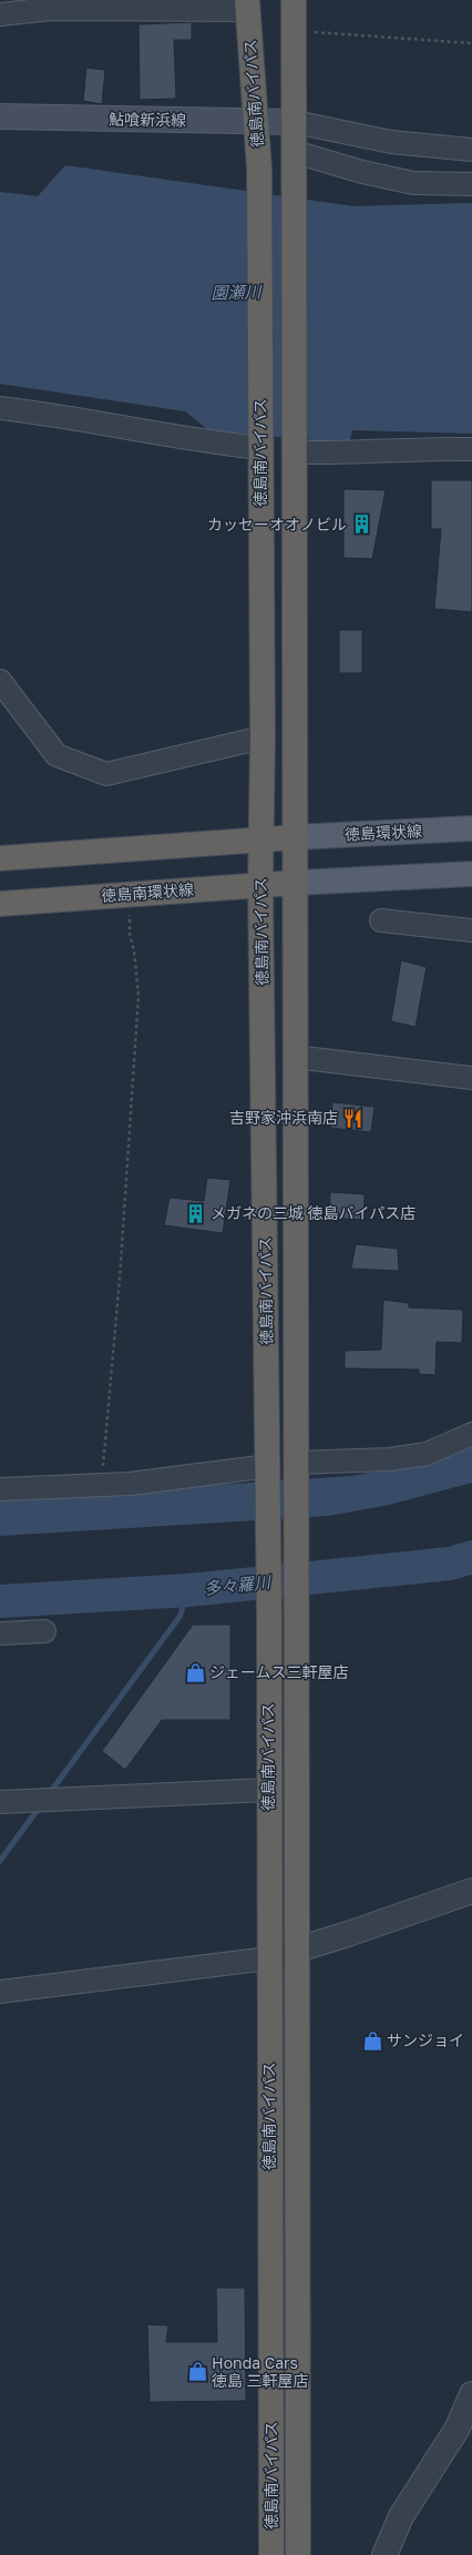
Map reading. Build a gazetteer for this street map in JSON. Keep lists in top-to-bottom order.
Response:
{
  "streets": {
    "highway": ["徳島南バイパス", "徳島南環状線"],
    "main road": ["鮎喰新浜線", "徳島環状線"]
  },
  "crossings": [
    ["徳島南バイパス", "鮎喰新浜線"],
    ["徳島南バイパス", "徳島環状線"],
    ["徳島南バイパス", "徳島南環状線"]
  ],
  "water": ["園瀬川", "多々羅川"],
  "places": {
    "building": ["カッセーオオノビル", "メガネの三城 徳島バイパス店"],
    "restaurant": ["吉野家沖浜南店"],
    "shop": ["ジェームス三軒屋店", "サンジョイ", "Honda Cars 徳島 三軒屋店"]
  }
}
